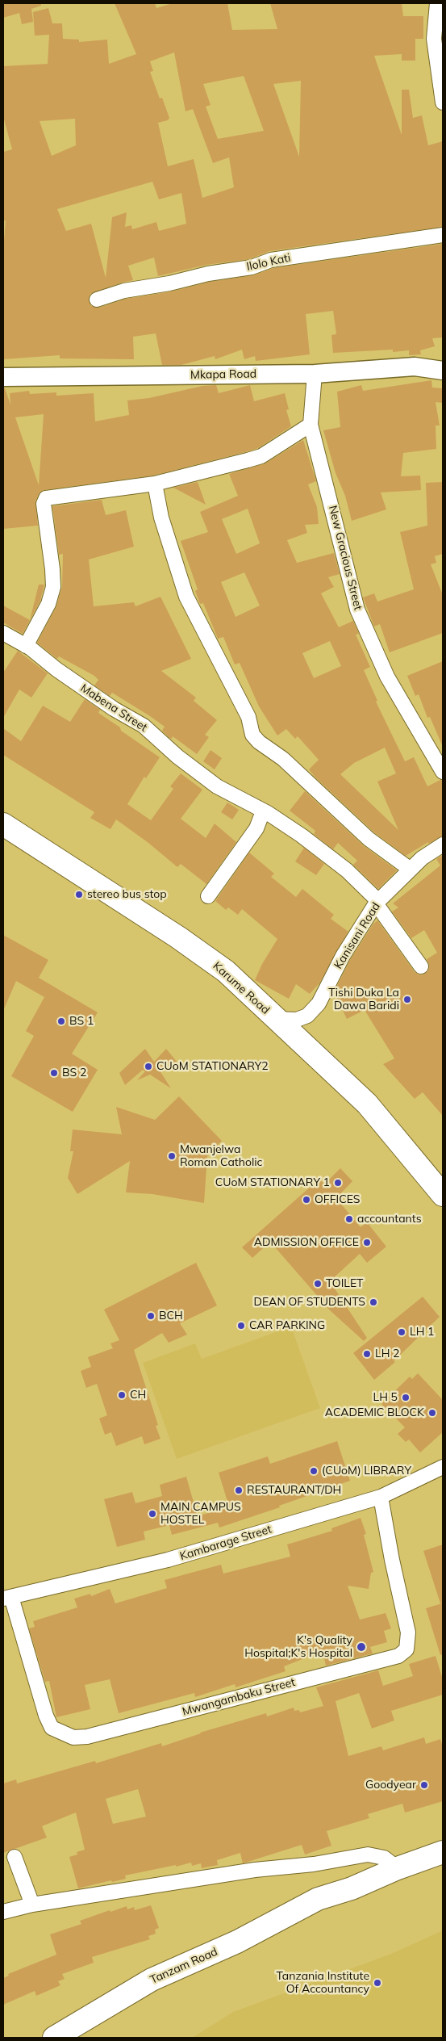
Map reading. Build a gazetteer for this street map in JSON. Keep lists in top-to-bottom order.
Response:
{
  "streets": {
    "highway": ["Karume Road", "Tanzam Road"],
    "street": [
      "Ilolo Kati",
      "Mkapa Road",
      "New Gracious Street",
      "Mabena Street",
      "Kanisani Road",
      "Kambarage Street",
      "Mwangambaku Street"
    ]
  },
  "crossings": [
    ["Mkapa Road", "New Gracious Street"],
    ["Mabena Street", "Kanisani Road"],
    ["Kanisani Road", "Karume Road"],
    ["Kambarage Street", "Mwangambaku Street"]
  ],
  "places": [
    "stereo bus stop",
    "Tishi Duka La Dawa Baridi",
    "BS 1",
    "CUoM STATIONARY2",
    "BS 2",
    "Mwanjelwa Roman Catholic",
    "CUoM STATIONARY 1",
    "OFFICES",
    "accountants",
    "ADMISSION OFFICE",
    "TOILET",
    "DEAN OF STUDENTS",
    "BCH",
    "CAR PARKING",
    "LH 1",
    "LH 2",
    "CH",
    "LH 5",
    "ACADEMIC BLOCK",
    "(CUoM) LIBRARY",
    "RESTAURANT/DH",
    "MAIN CAMPUS HOSTEL",
    "K's Quality Hospital;K's Hospital",
    "Goodyear",
    "Tanzania Institute Of Accountancy"
  ]
}
